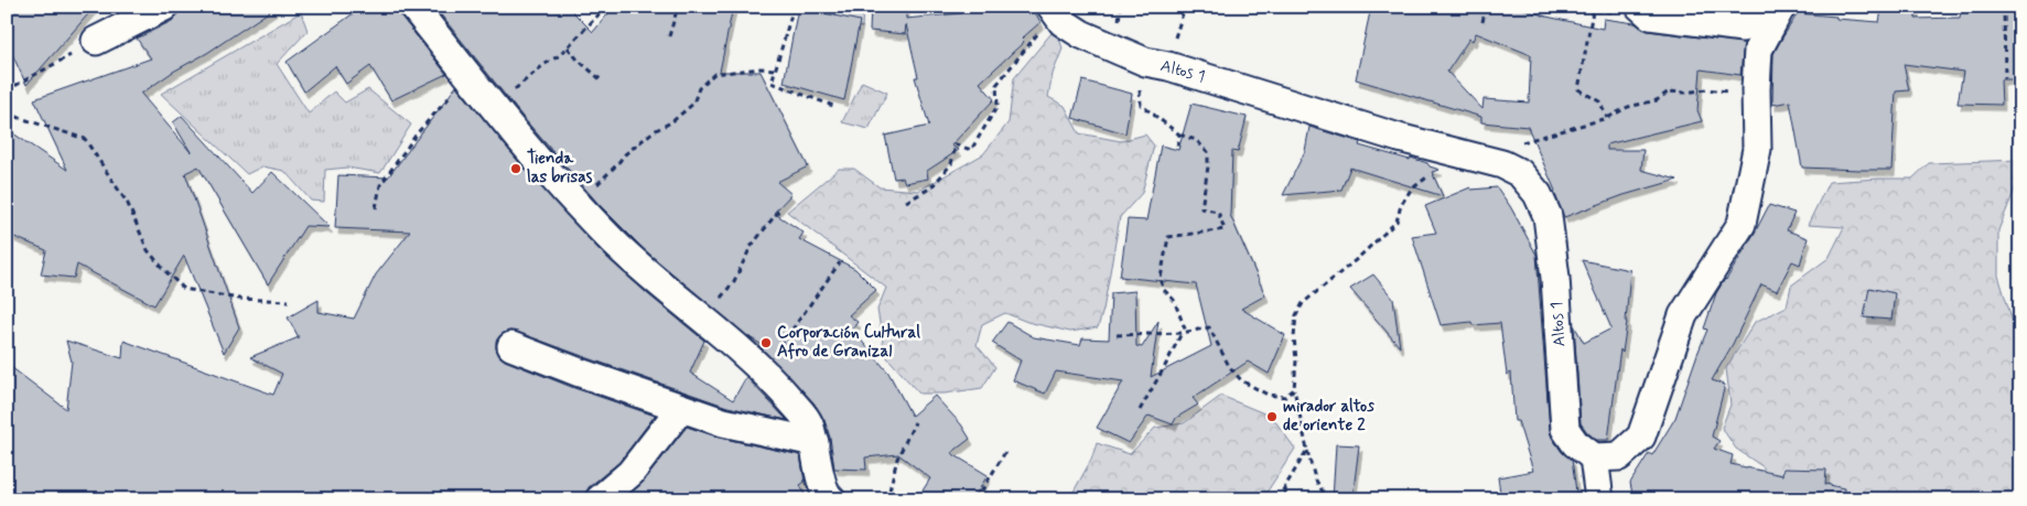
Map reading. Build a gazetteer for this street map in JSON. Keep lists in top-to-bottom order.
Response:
{
  "streets": {
    "street": ["Altos 1"]
  },
  "places": ["Tienda las brisas", "Corporación Cultural Afro de Granizal", "mirador altos de oriente 2"]
}
